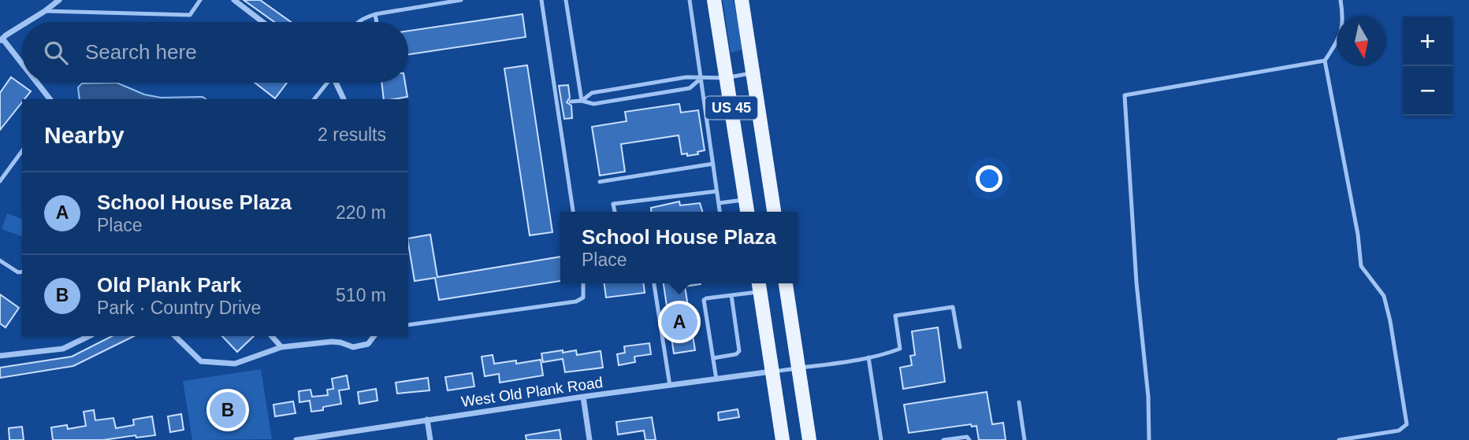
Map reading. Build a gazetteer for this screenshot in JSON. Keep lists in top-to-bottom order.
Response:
{
  "streets": {
    "main road": ["US 45"],
    "street": ["West Old Plank Road"]
  },
  "north": "bottom",
  "page": {
    "map_buttons": ["+", "−"],
    "search": "Search here",
    "heading": ["Nearby", "2 results"],
    "list": [
      {
        "mark": "A",
        "name": "School House Plaza",
        "note": "Place",
        "value": "220 m"
      },
      {
        "mark": "B",
        "name": "Old Plank Park",
        "note": "Park · Country Drive",
        "value": "510 m"
      }
    ],
    "popup": ["School House Plaza", "Place"],
    "pins": ["A", "B"]
  }
}
